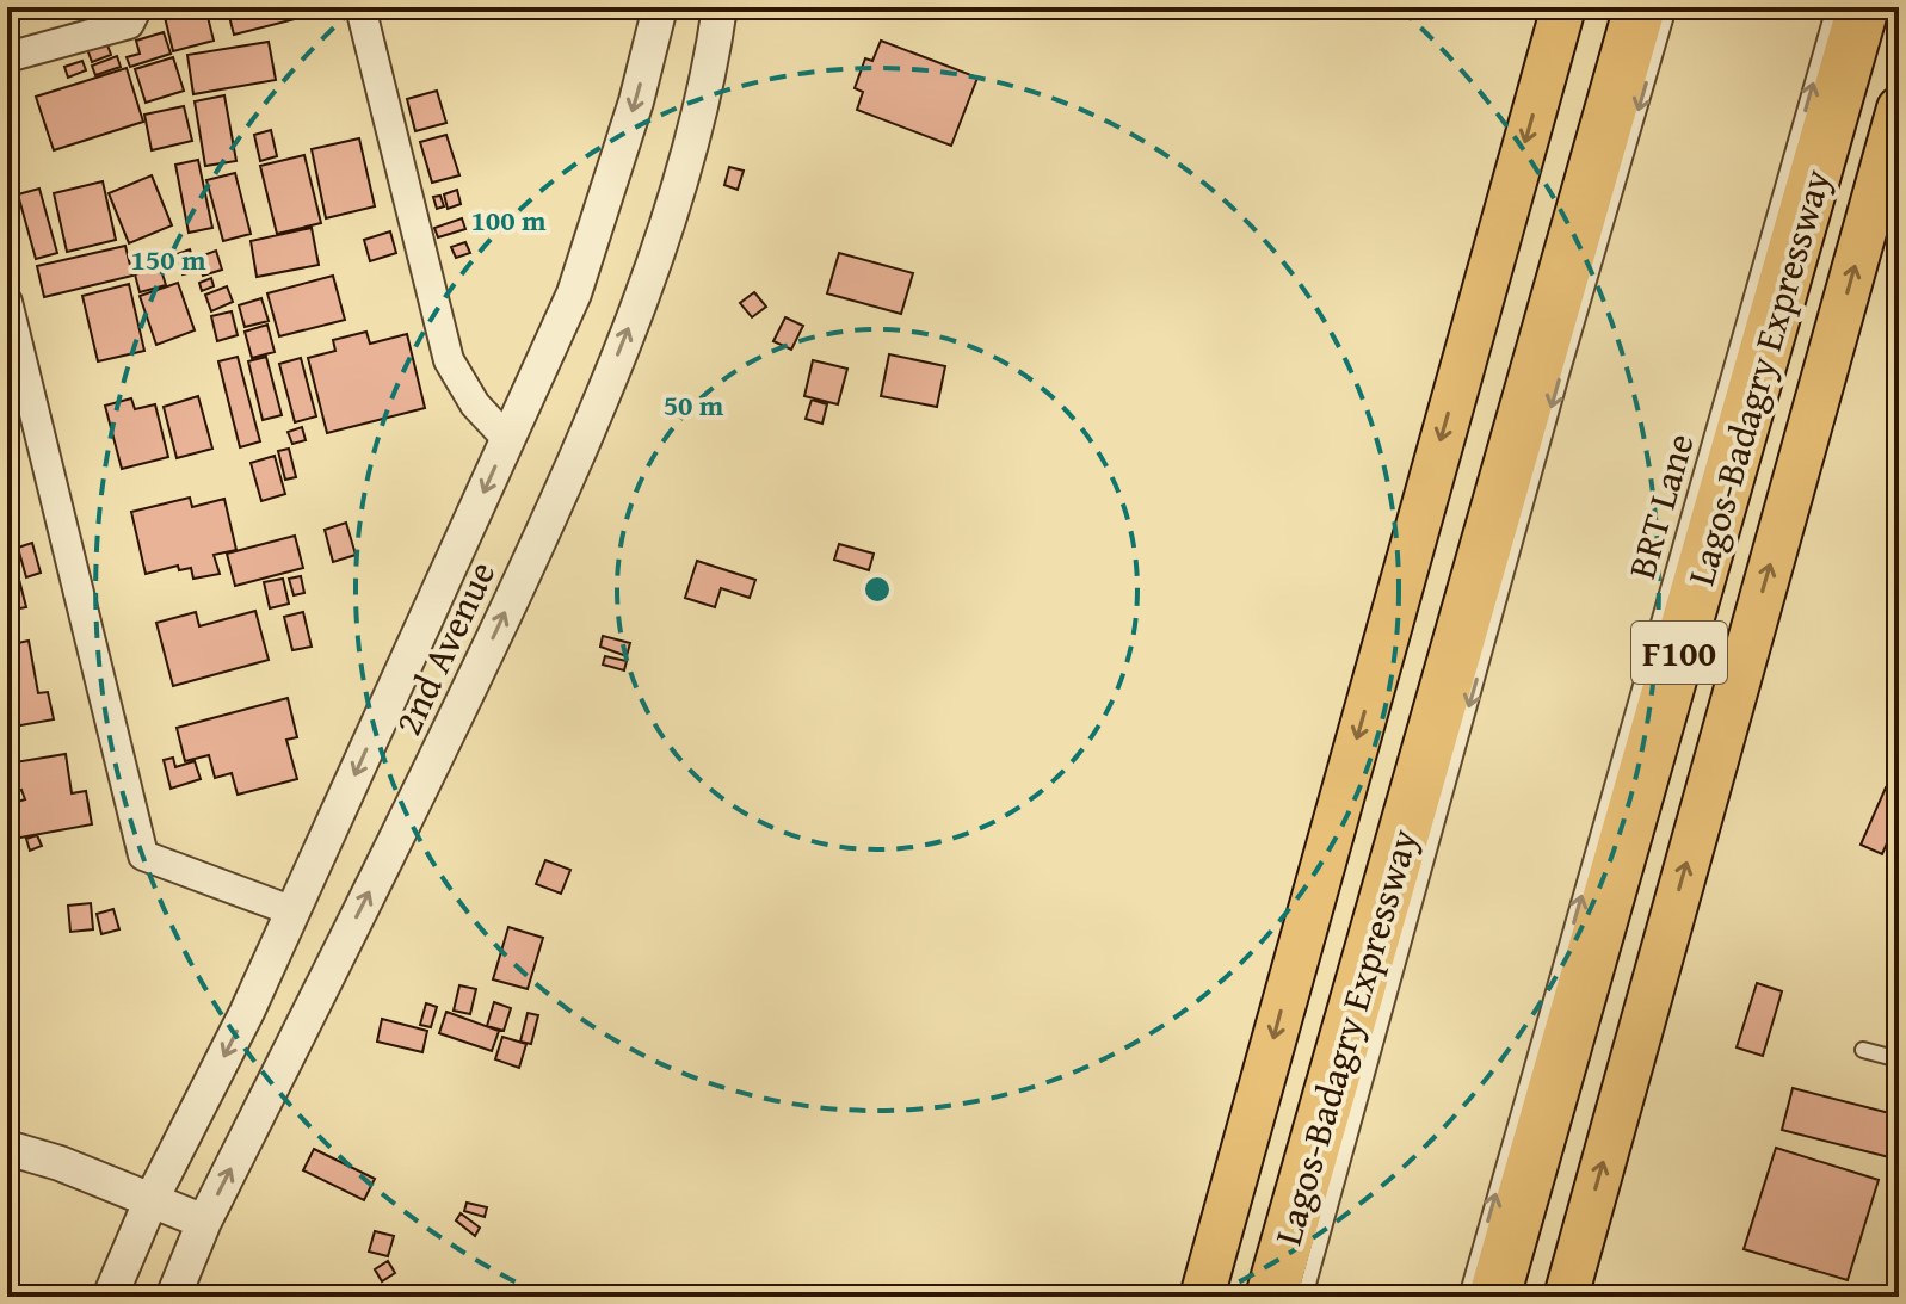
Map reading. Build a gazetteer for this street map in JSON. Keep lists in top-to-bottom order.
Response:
{
  "streets": {
    "highway": ["Lagos-Badagry Expressway", "F100"],
    "street": ["2nd Avenue"],
    "lane": ["BRT Lane"]
  },
  "one_way": ["BRT Lane"],
  "rings": ["100 m", "150 m", "50 m"]
}
